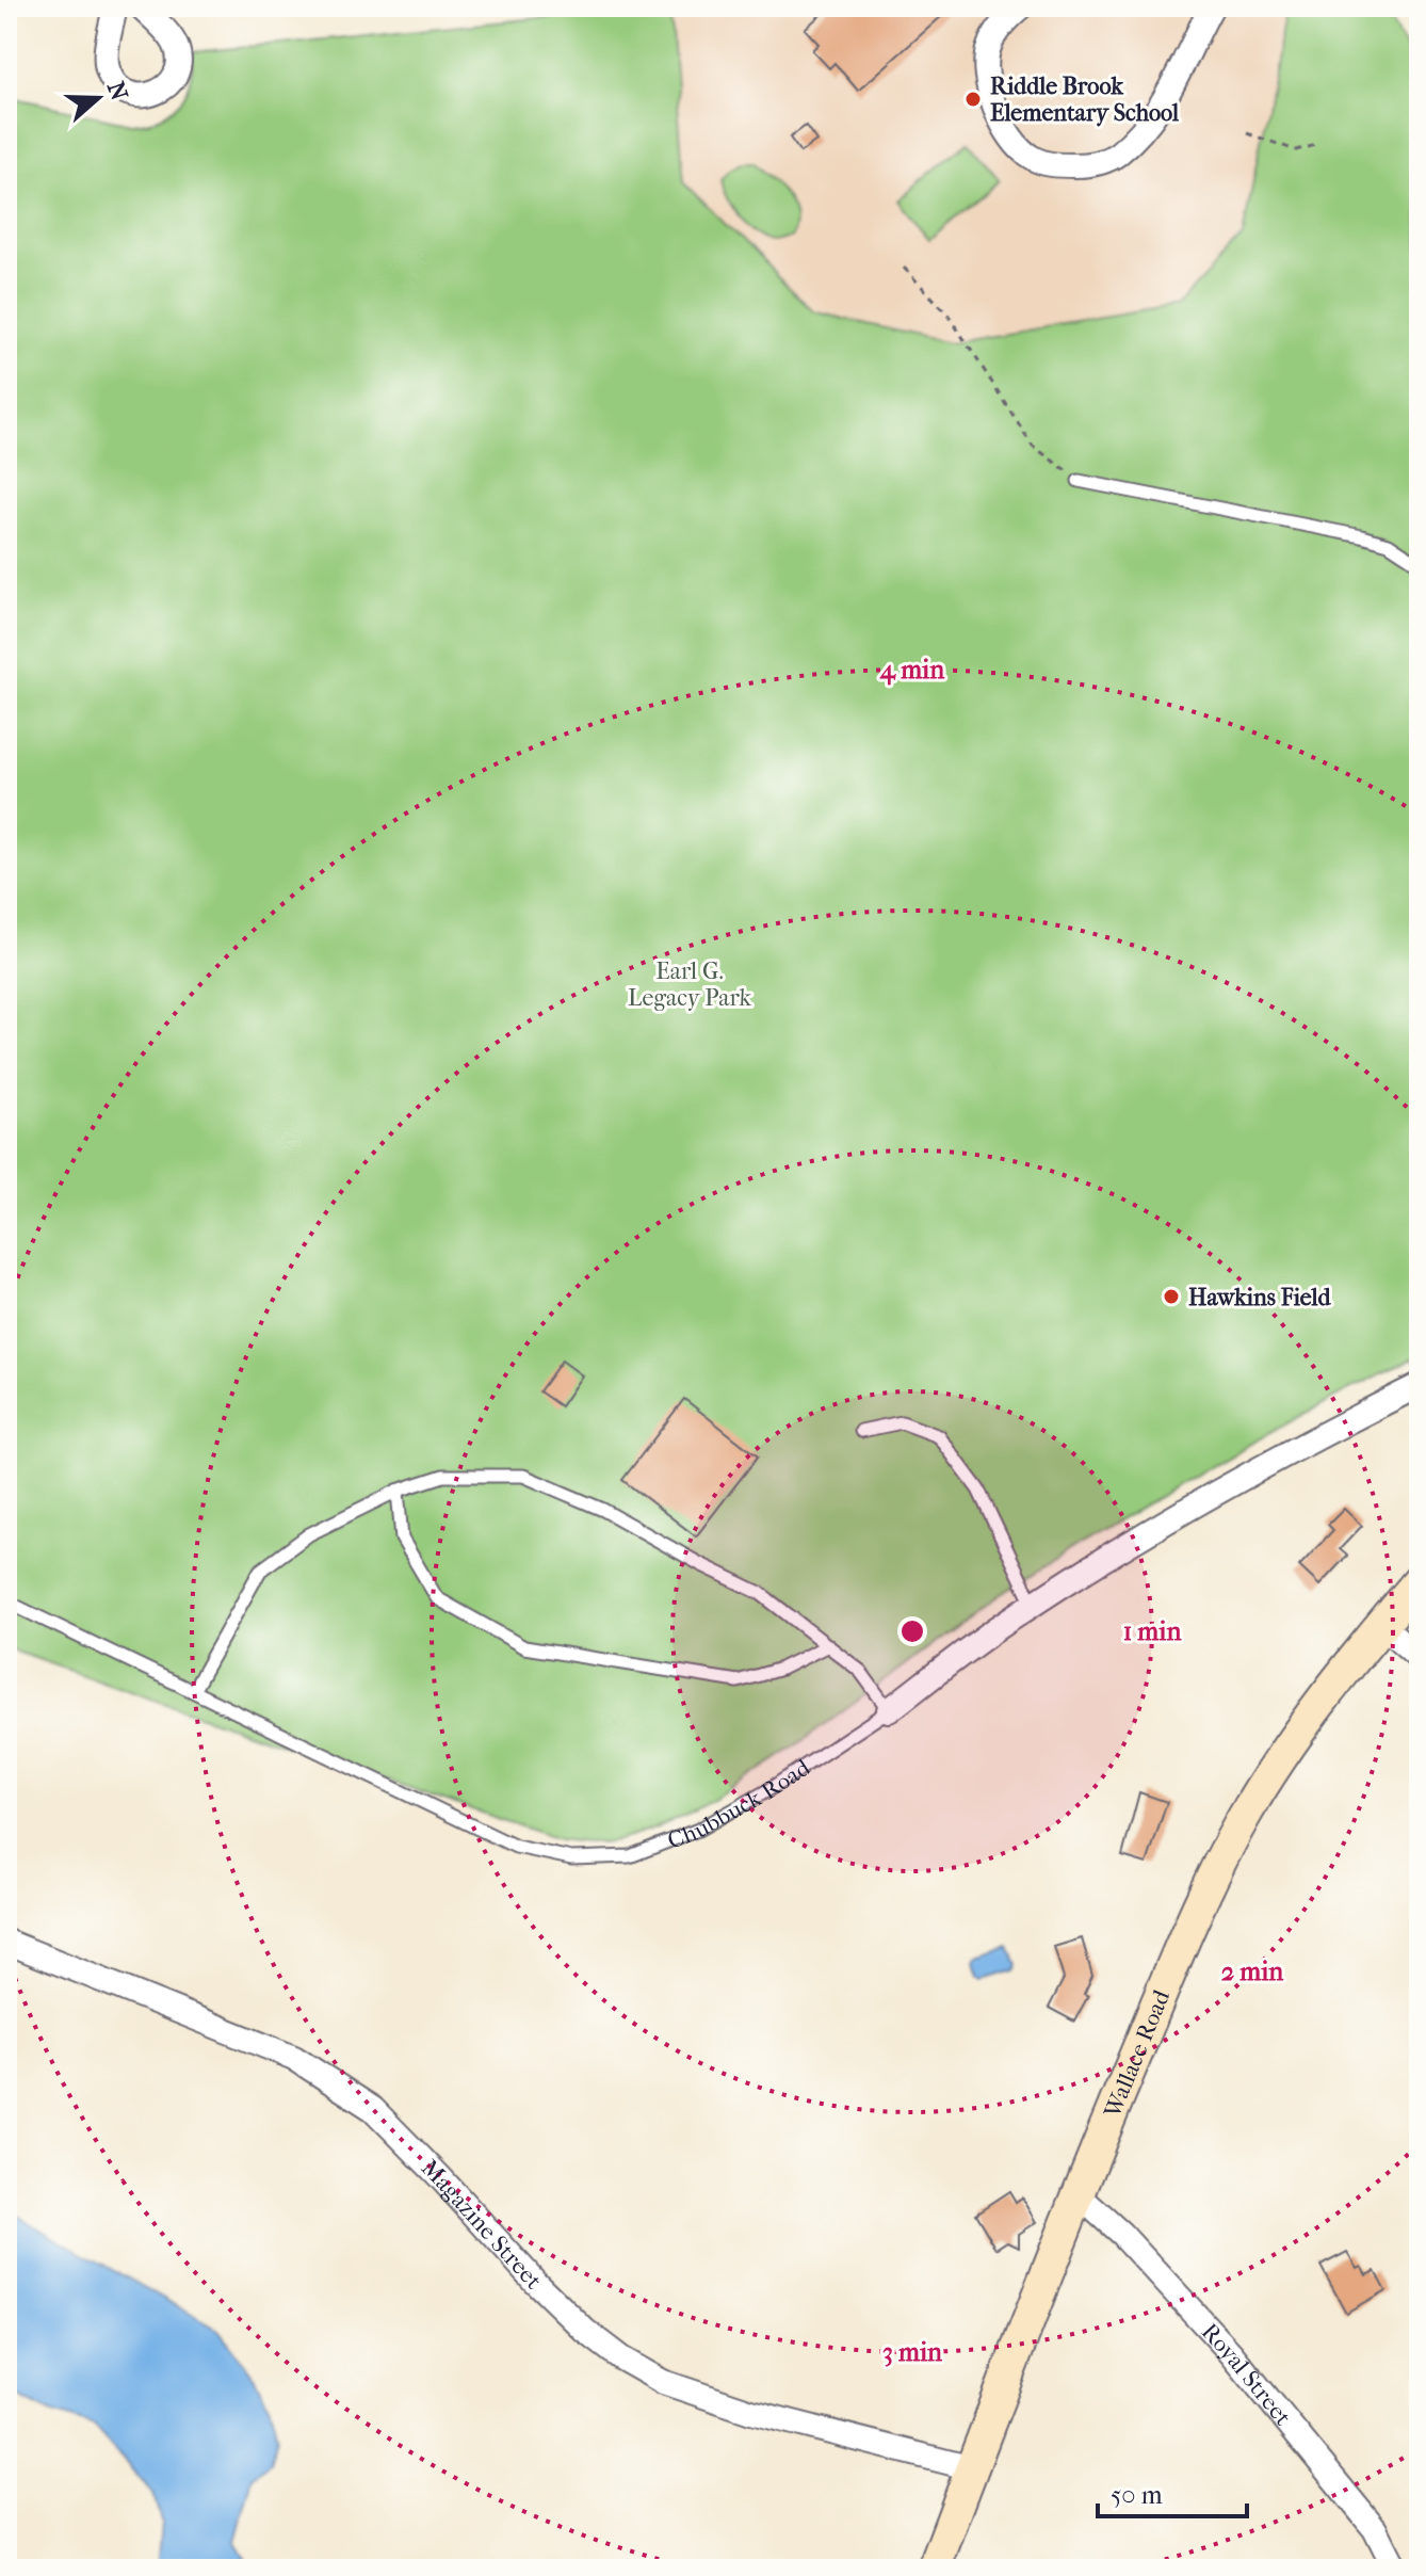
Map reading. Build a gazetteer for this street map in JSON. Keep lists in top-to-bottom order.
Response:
{
  "streets": {
    "street": [
      "Chubbuck Road",
      "Wallace Road",
      "Magazine Street",
      "Royal Street"
    ]
  },
  "crossings": [
    ["Wallace Road", "Magazine Street"],
    ["Wallace Road", "Royal Street"]
  ],
  "parks": ["Earl G. Legacy Park"],
  "places": ["Riddle Brook Elementary School", "Hawkins Field"],
  "scale_bar": "50 m",
  "north": "right",
  "rings": [
    "4 min",
    "1 min",
    "2 min",
    "3 min"
  ]
}
